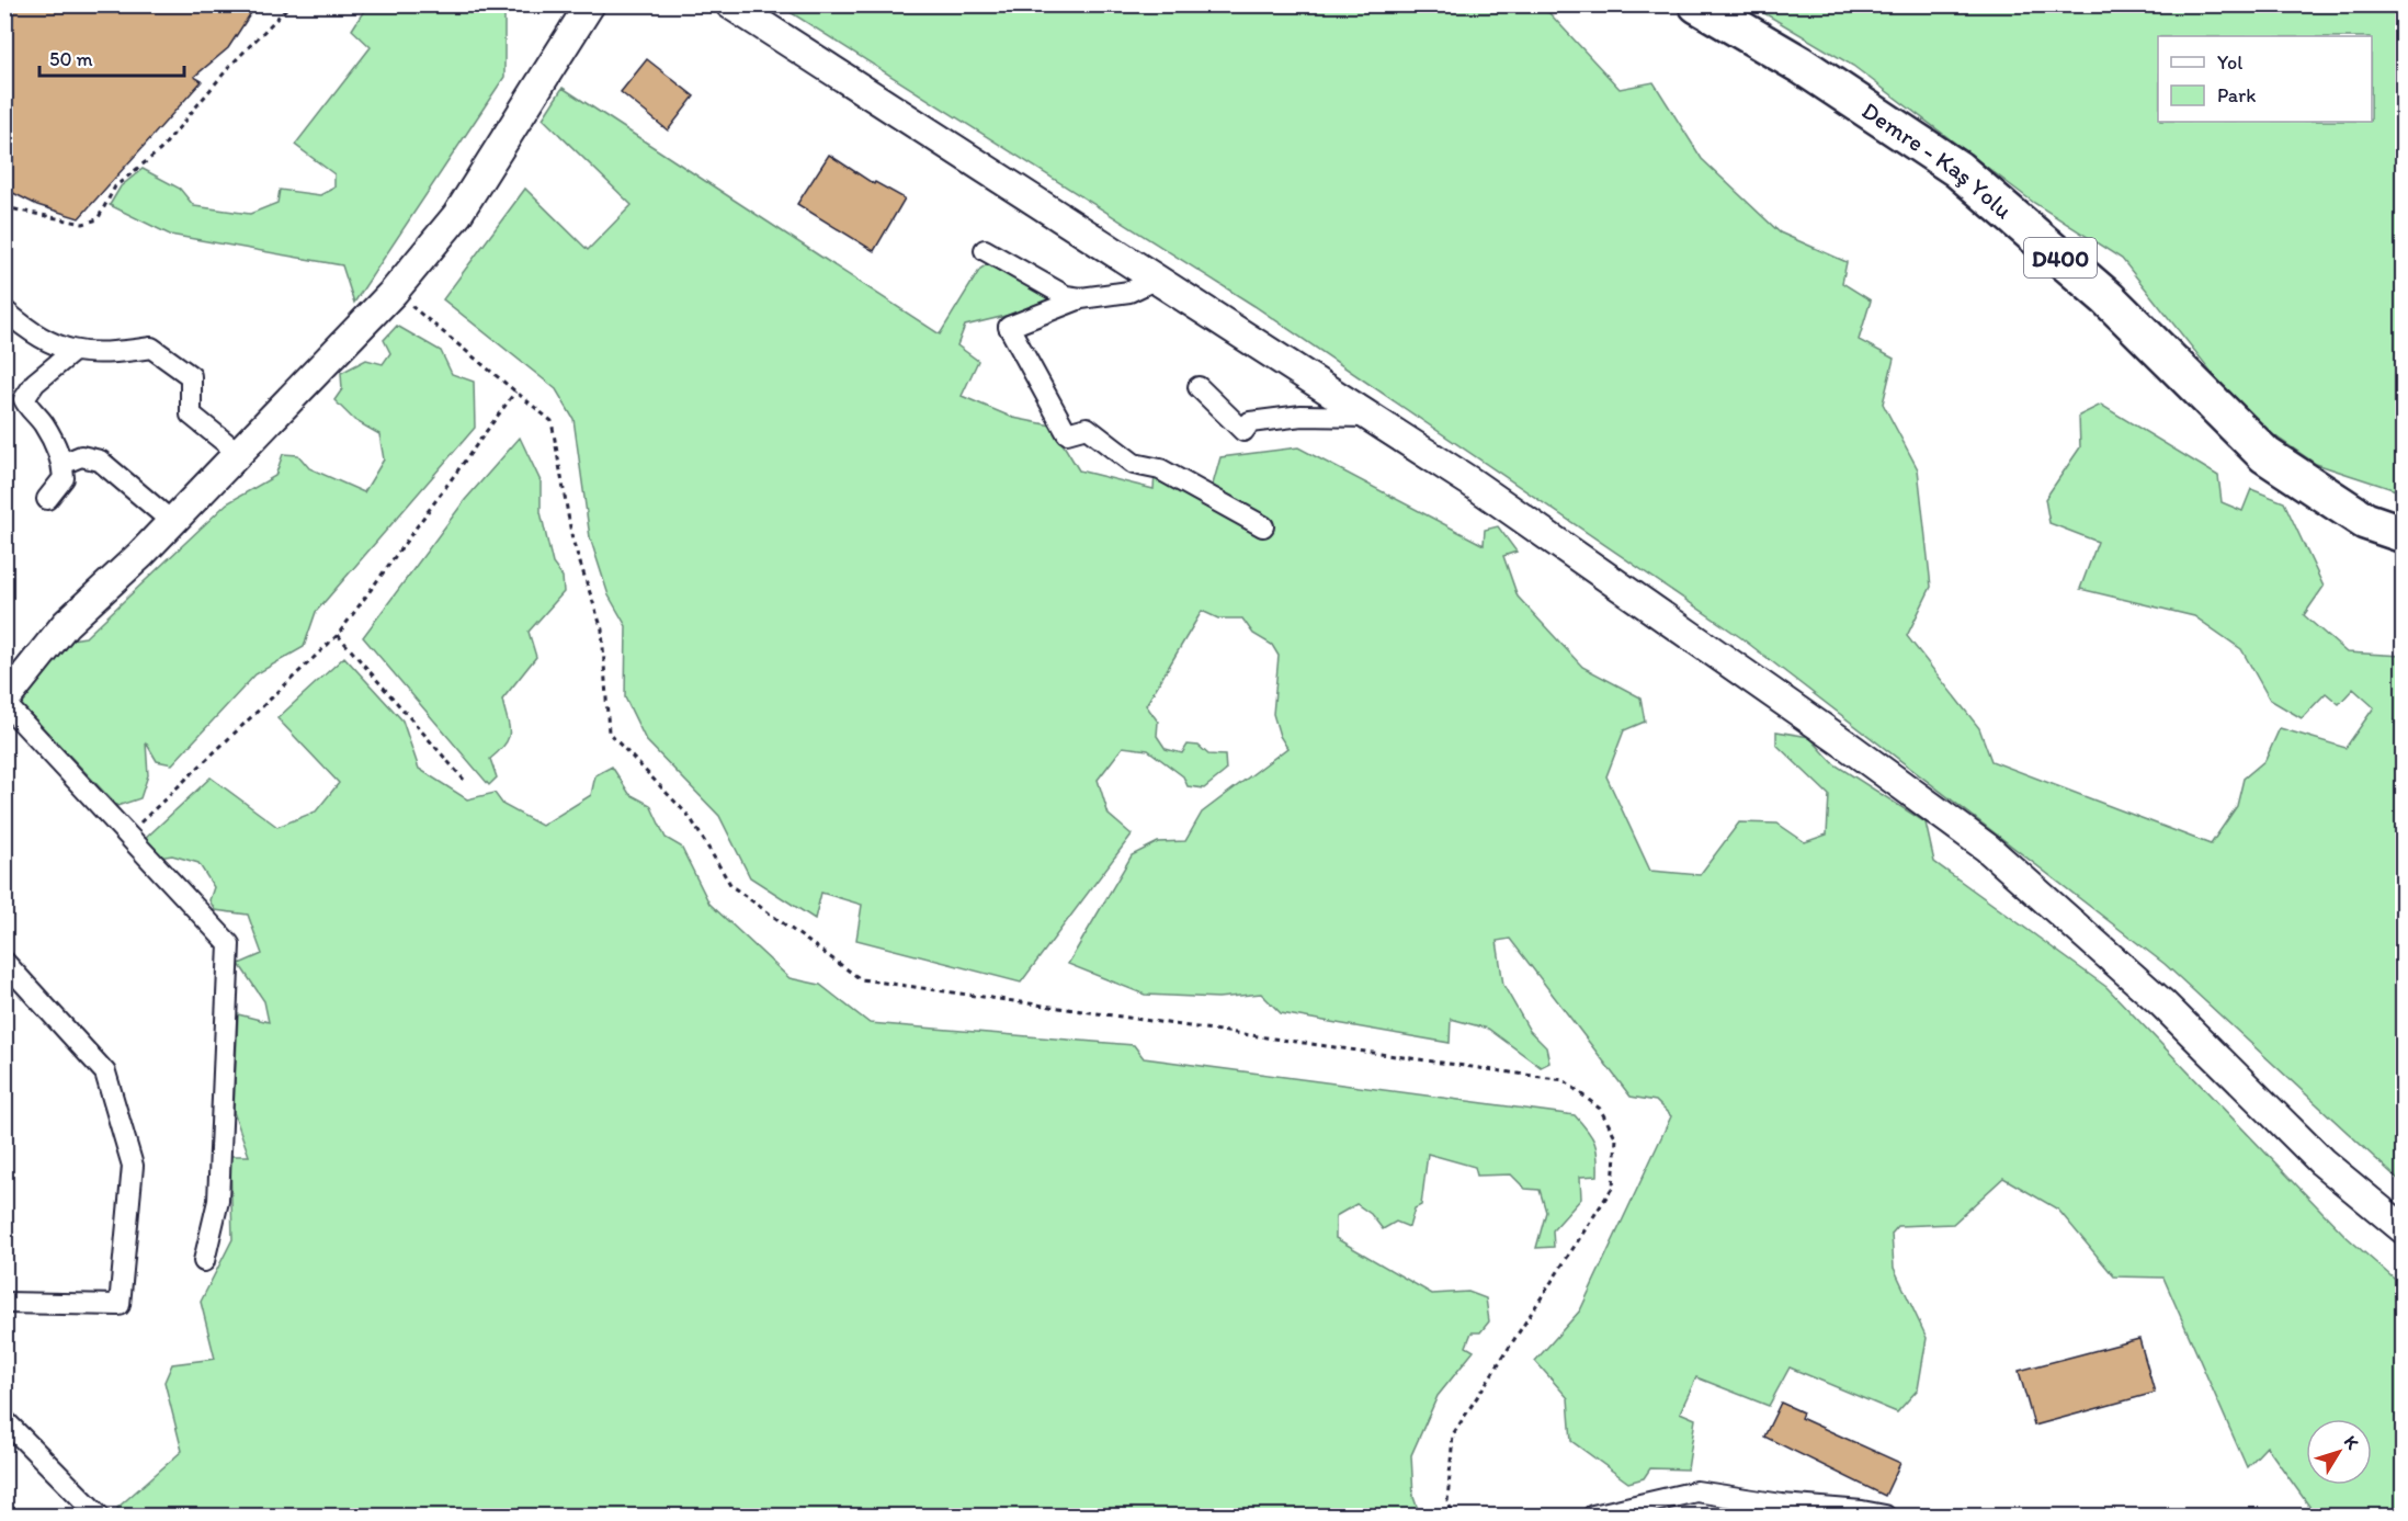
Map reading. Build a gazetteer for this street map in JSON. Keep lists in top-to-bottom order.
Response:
{
  "streets": {
    "highway": ["Demre - Kaş Yolu", "D400"]
  },
  "legend": ["Yol", "Park"],
  "scale_bar": "50 m",
  "north": "top right"
}
